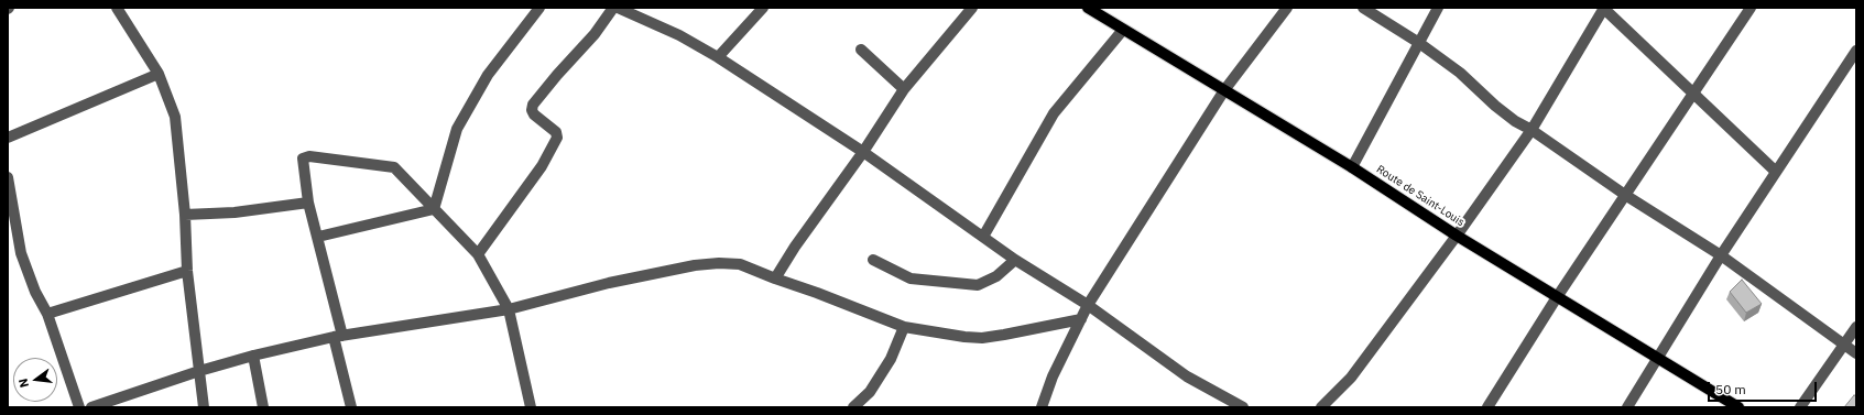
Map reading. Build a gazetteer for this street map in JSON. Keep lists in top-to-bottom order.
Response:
{
  "streets": {
    "main road": ["Route de Saint-Louis"]
  },
  "scale_bar": "50 m",
  "north": "left"
}
